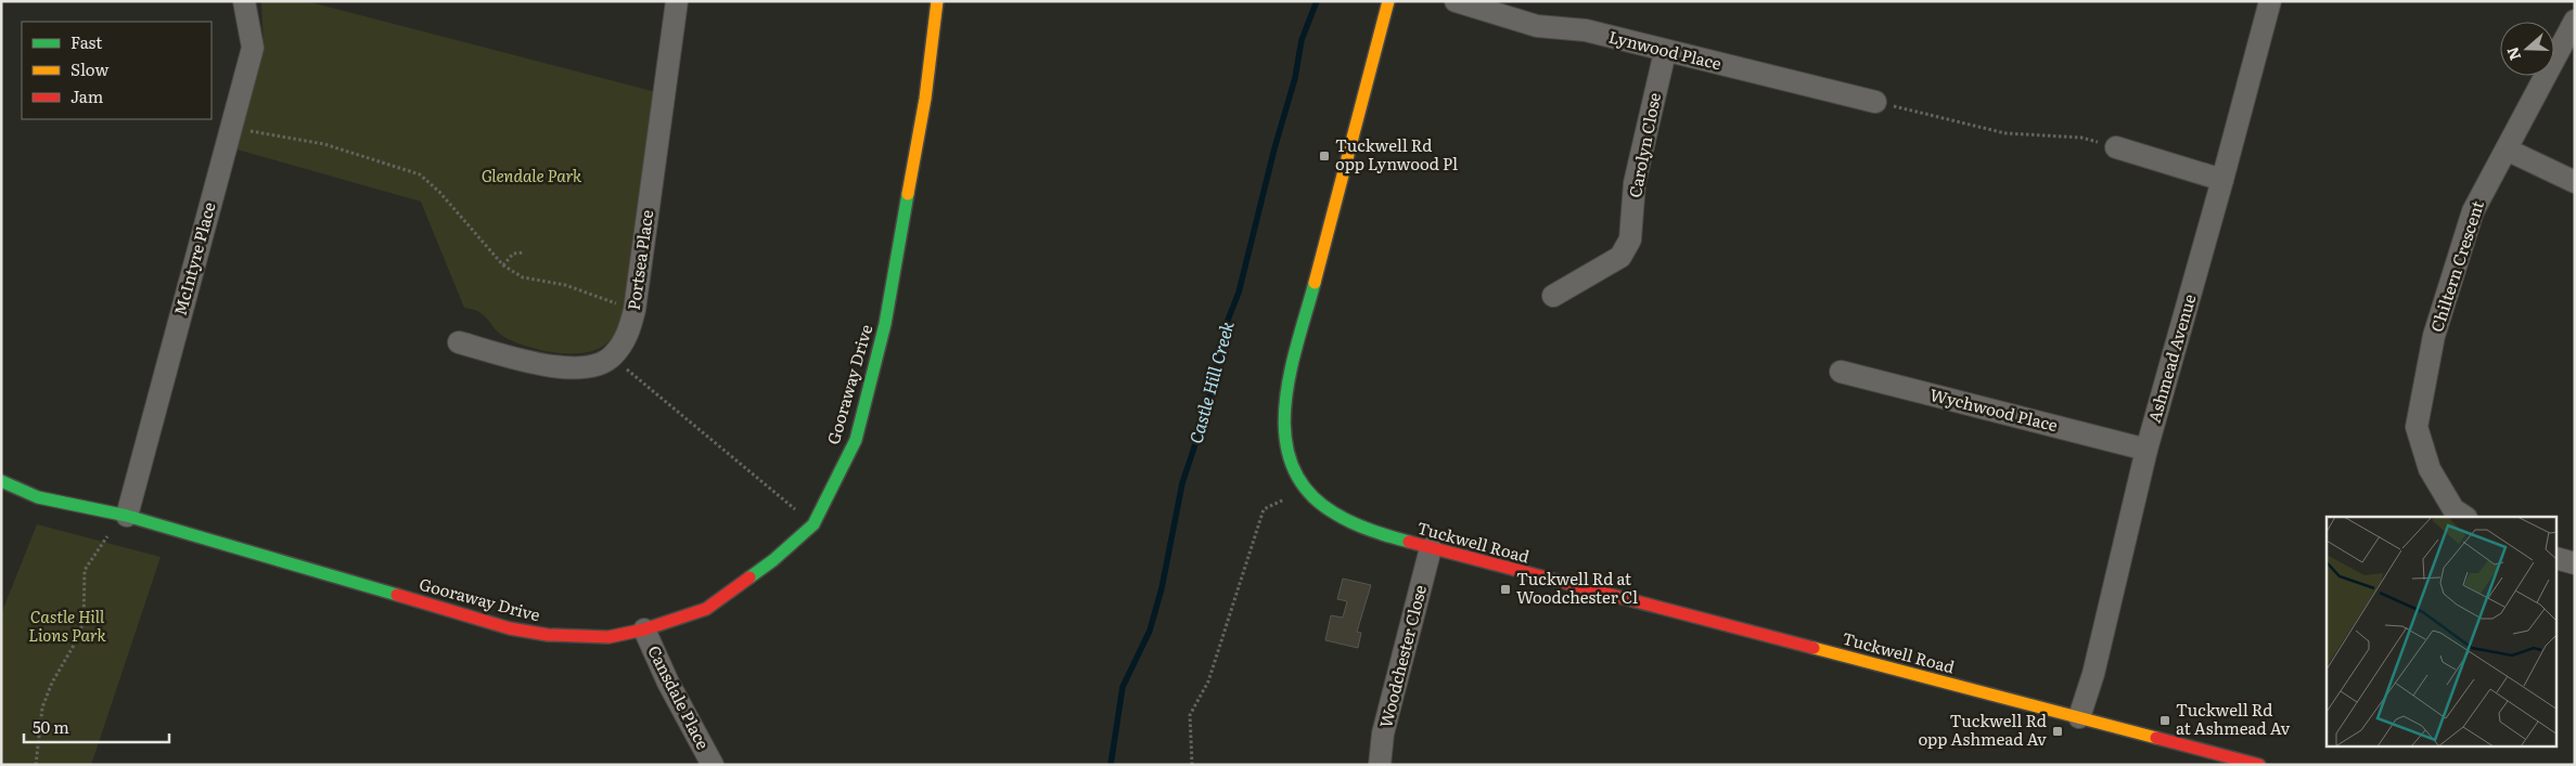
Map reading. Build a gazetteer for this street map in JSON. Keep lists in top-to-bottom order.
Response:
{
  "streets": {
    "street": [
      "Lynwood Place",
      "Carolyn Close",
      "McIntyre Place",
      "Portsea Place",
      "Chiltern Crescent",
      "Ashmead Avenue",
      "Gooraway Drive",
      "Wychwood Place",
      "Tuckwell Road",
      "Woodchester Close",
      "Cansdale Place"
    ]
  },
  "crossings": [
    ["Lynwood Place", "Carolyn Close"],
    ["McIntyre Place", "Gooraway Drive"],
    ["Ashmead Avenue", "Wychwood Place"],
    ["Ashmead Avenue", "Tuckwell Road"],
    ["Gooraway Drive", "Cansdale Place"],
    ["Tuckwell Road", "Woodchester Close"]
  ],
  "water": ["Castle Hill Creek"],
  "parks": ["Glendale Park", "Castle Hill Lions Park"],
  "places": {
    "transit": [
      "Tuckwell Rd opp Lynwood Pl",
      "Tuckwell Rd at Woodchester Cl",
      "Tuckwell Rd at Ashmead Av",
      "Tuckwell Rd opp Ashmead Av"
    ]
  },
  "legend": ["Fast", "Slow", "Jam"],
  "scale_bar": "50 m",
  "north": "left"
}
